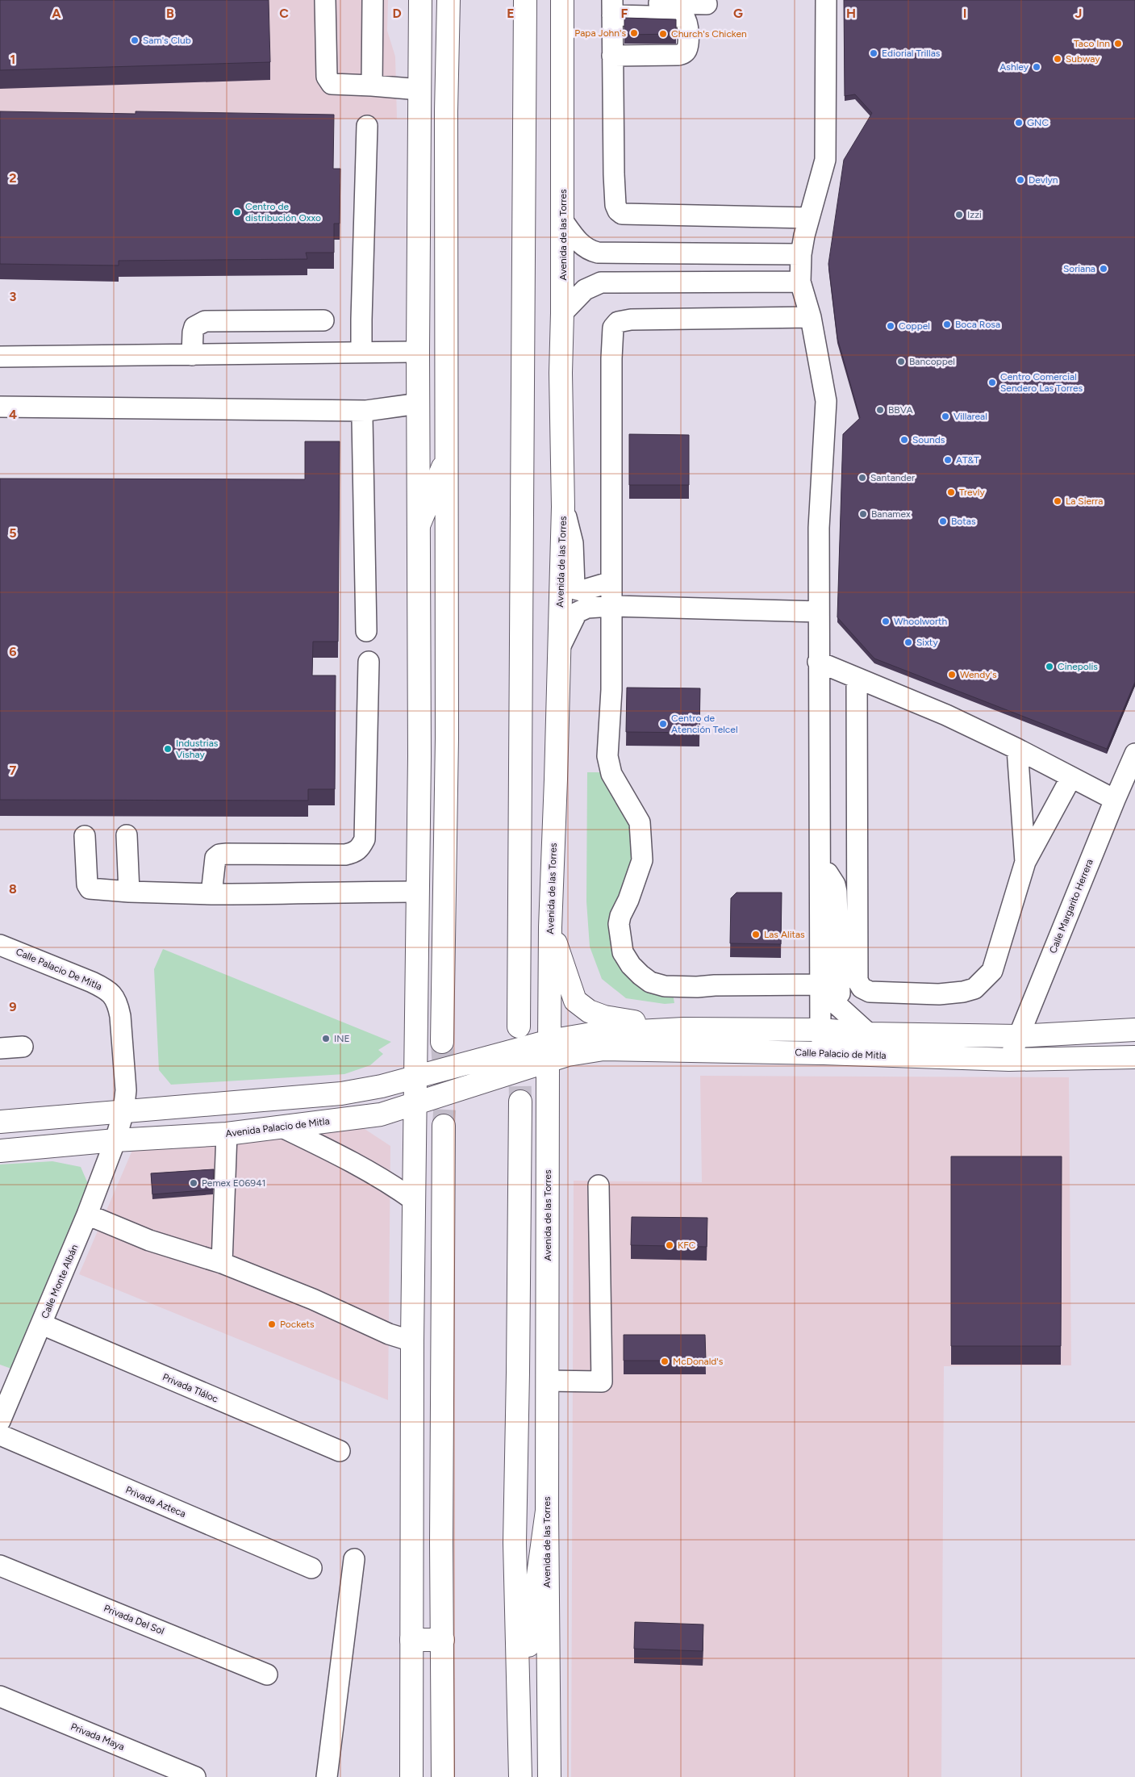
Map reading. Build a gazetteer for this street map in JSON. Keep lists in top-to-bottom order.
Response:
{
  "streets": {
    "main road": ["Avenida de las Torres", "Calle Palacio de Mitla", "Avenida Palacio de Mitla"],
    "street": [
      "Calle Margarito Herrera",
      "Calle Palacio De Mitla",
      "Calle Monte Albán",
      "Privada Tláloc",
      "Privada Azteca",
      "Privada Del Sol",
      "Privada Maya"
    ]
  },
  "crossings": [
    ["Avenida de las Torres", "Calle Palacio de Mitla"],
    ["Avenida de las Torres", "Avenida Palacio de Mitla"],
    ["Calle Margarito Herrera", "Calle Palacio de Mitla"],
    ["Calle Palacio De Mitla", "Avenida Palacio de Mitla"],
    ["Calle Palacio De Mitla", "Calle Monte Albán"],
    ["Calle Palacio de Mitla", "Avenida Palacio de Mitla"],
    ["Avenida Palacio de Mitla", "Calle Monte Albán"],
    ["Calle Monte Albán", "Privada Tláloc"]
  ],
  "places": [
    "Papa John's",
    "Church's Chicken",
    "Sam's Club",
    "Taco Inn",
    "Ediorial Trillas",
    "Subway",
    "Ashley",
    "GNC",
    "Devlyn",
    "Centro de distribución Oxxo",
    "Izzi",
    "Soriana",
    "Boca Rosa",
    "Coppel",
    "Bancoppel",
    "Centro Comercial Sendero Las Torres",
    "BBVA",
    "Villareal",
    "Sounds",
    "AT&T",
    "Santander",
    "Trevly",
    "La Sierra",
    "Banamex",
    "Botas",
    "Whoolworth",
    "Sixty",
    "Cinepolis",
    "Wendy's",
    "Centro de Atención Telcel",
    "Industrias Vishay",
    "Las Alitas",
    "INE",
    "Pemex E06941",
    "KFC",
    "Pockets",
    "McDonald's"
  ],
  "grid": {
    "columns": [
      "A",
      "B",
      "C",
      "D",
      "E",
      "F",
      "G",
      "H",
      "I",
      "J"
    ],
    "rows": [
      "1",
      "2",
      "3",
      "4",
      "5",
      "6",
      "7",
      "8",
      "9"
    ]
  }
}
